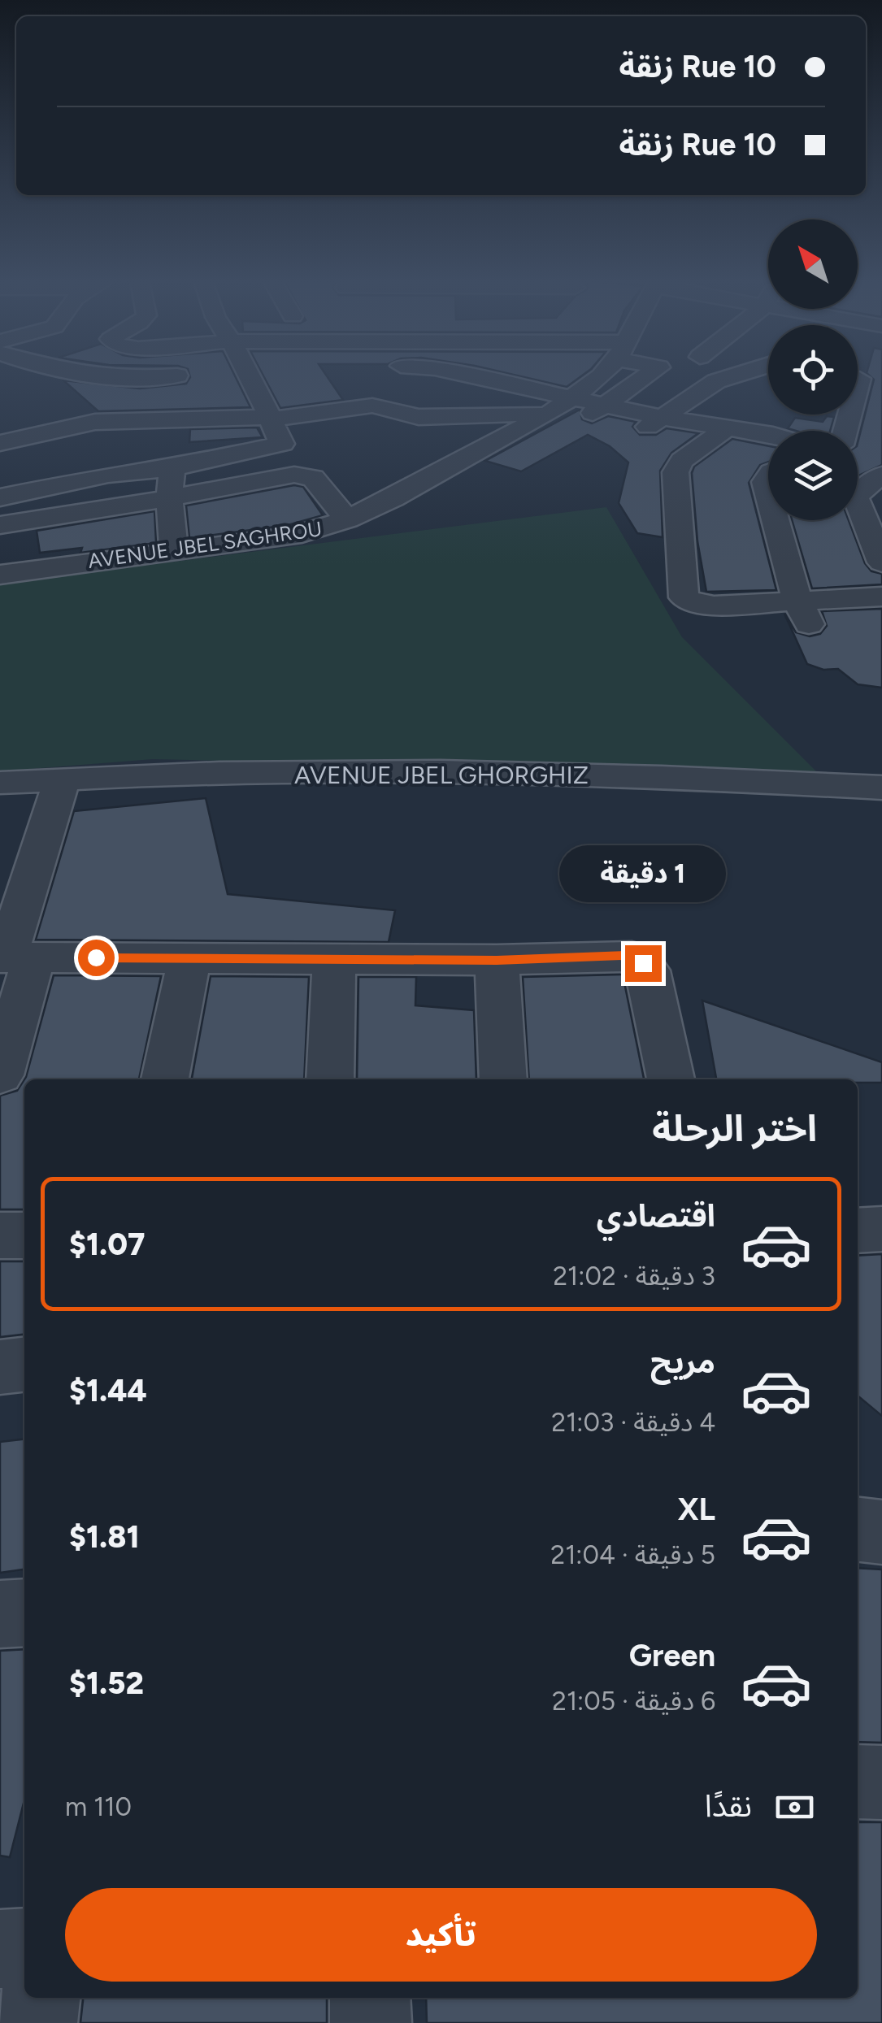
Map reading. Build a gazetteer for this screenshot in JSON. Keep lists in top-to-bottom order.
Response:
{
  "streets": {
    "street": ["AVENUE JBEL SAGHROU", "AVENUE JBEL GHORGHIZ"]
  },
  "north": "top left",
  "page": {
    "banner": ["Rue 10 زنقة", "Rue 10 زنقة"],
    "bubble": "1 دقيقة",
    "heading": "اختر الرحلة",
    "list": [
      {
        "name": "اقتصادي",
        "note": "3 دقيقة · 21:02",
        "value": "$1.07"
      },
      {
        "name": "مريح",
        "note": "4 دقيقة · 21:03",
        "value": "$1.44"
      },
      {
        "name": "XL",
        "note": "5 دقيقة · 21:04",
        "value": "$1.81"
      },
      {
        "name": "Green",
        "note": "6 دقيقة · 21:05",
        "value": "$1.52"
      }
    ],
    "pay": ["نقدًا", "110 m"],
    "buttons": "تأكيد"
  }
}
